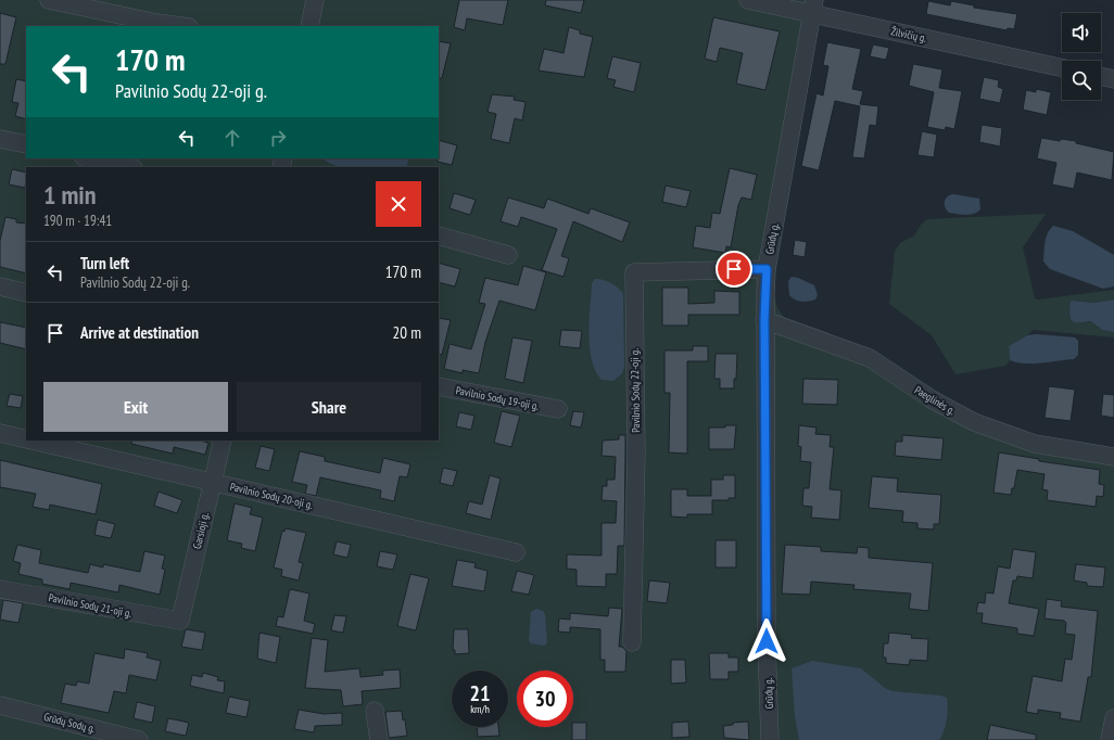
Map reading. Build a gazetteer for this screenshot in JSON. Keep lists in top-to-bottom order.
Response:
{
  "streets": {
    "street": [
      "Žilvičių g.",
      "Grūdų g.",
      "Pavilnio Sodų 22-oji g.",
      "Pavilnio Sodų 19-oji g.",
      "Paeglinės g.",
      "Pavilnio Sodų 20-oji g.",
      "Garsioji g.",
      "Pavilnio Sodų 21-oji g.",
      "Grūdų Sodų g."
    ]
  },
  "crossings": [
    ["Žilvičių g.", "Grūdų g."],
    ["Grūdų g.", "Pavilnio Sodų 22-oji g."],
    ["Grūdų g.", "Paeglinės g."],
    ["Pavilnio Sodų 20-oji g.", "Garsioji g."],
    ["Garsioji g.", "Pavilnio Sodų 21-oji g."]
  ],
  "page": {
    "turn": ["170 m", "Pavilnio Sodų 22-oji g."],
    "heading": ["1 min", "190 m · 19:41"],
    "list": [
      {
        "name": "Turn left",
        "note": "Pavilnio Sodų 22-oji g.",
        "value": "170 m"
      },
      {
        "name": "Arrive at destination",
        "value": "20 m"
      }
    ],
    "buttons": ["Exit", "Share"],
    "speed": "21 km/h",
    "limit": "30"
  }
}
